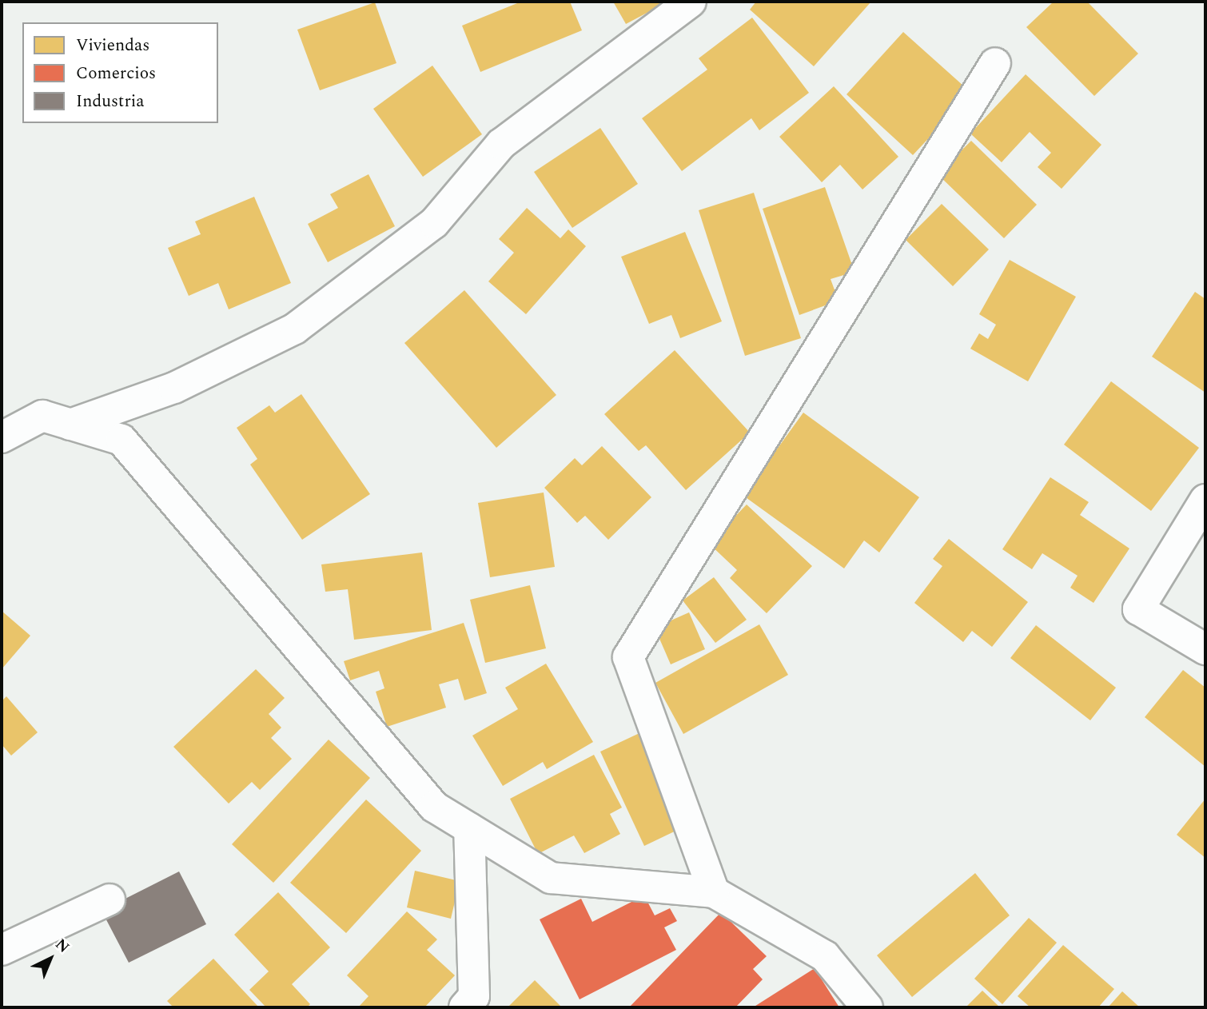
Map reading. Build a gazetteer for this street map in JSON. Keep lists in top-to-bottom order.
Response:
{
  "legend": ["Viviendas", "Comercios", "Industria"],
  "north": "top right"
}
